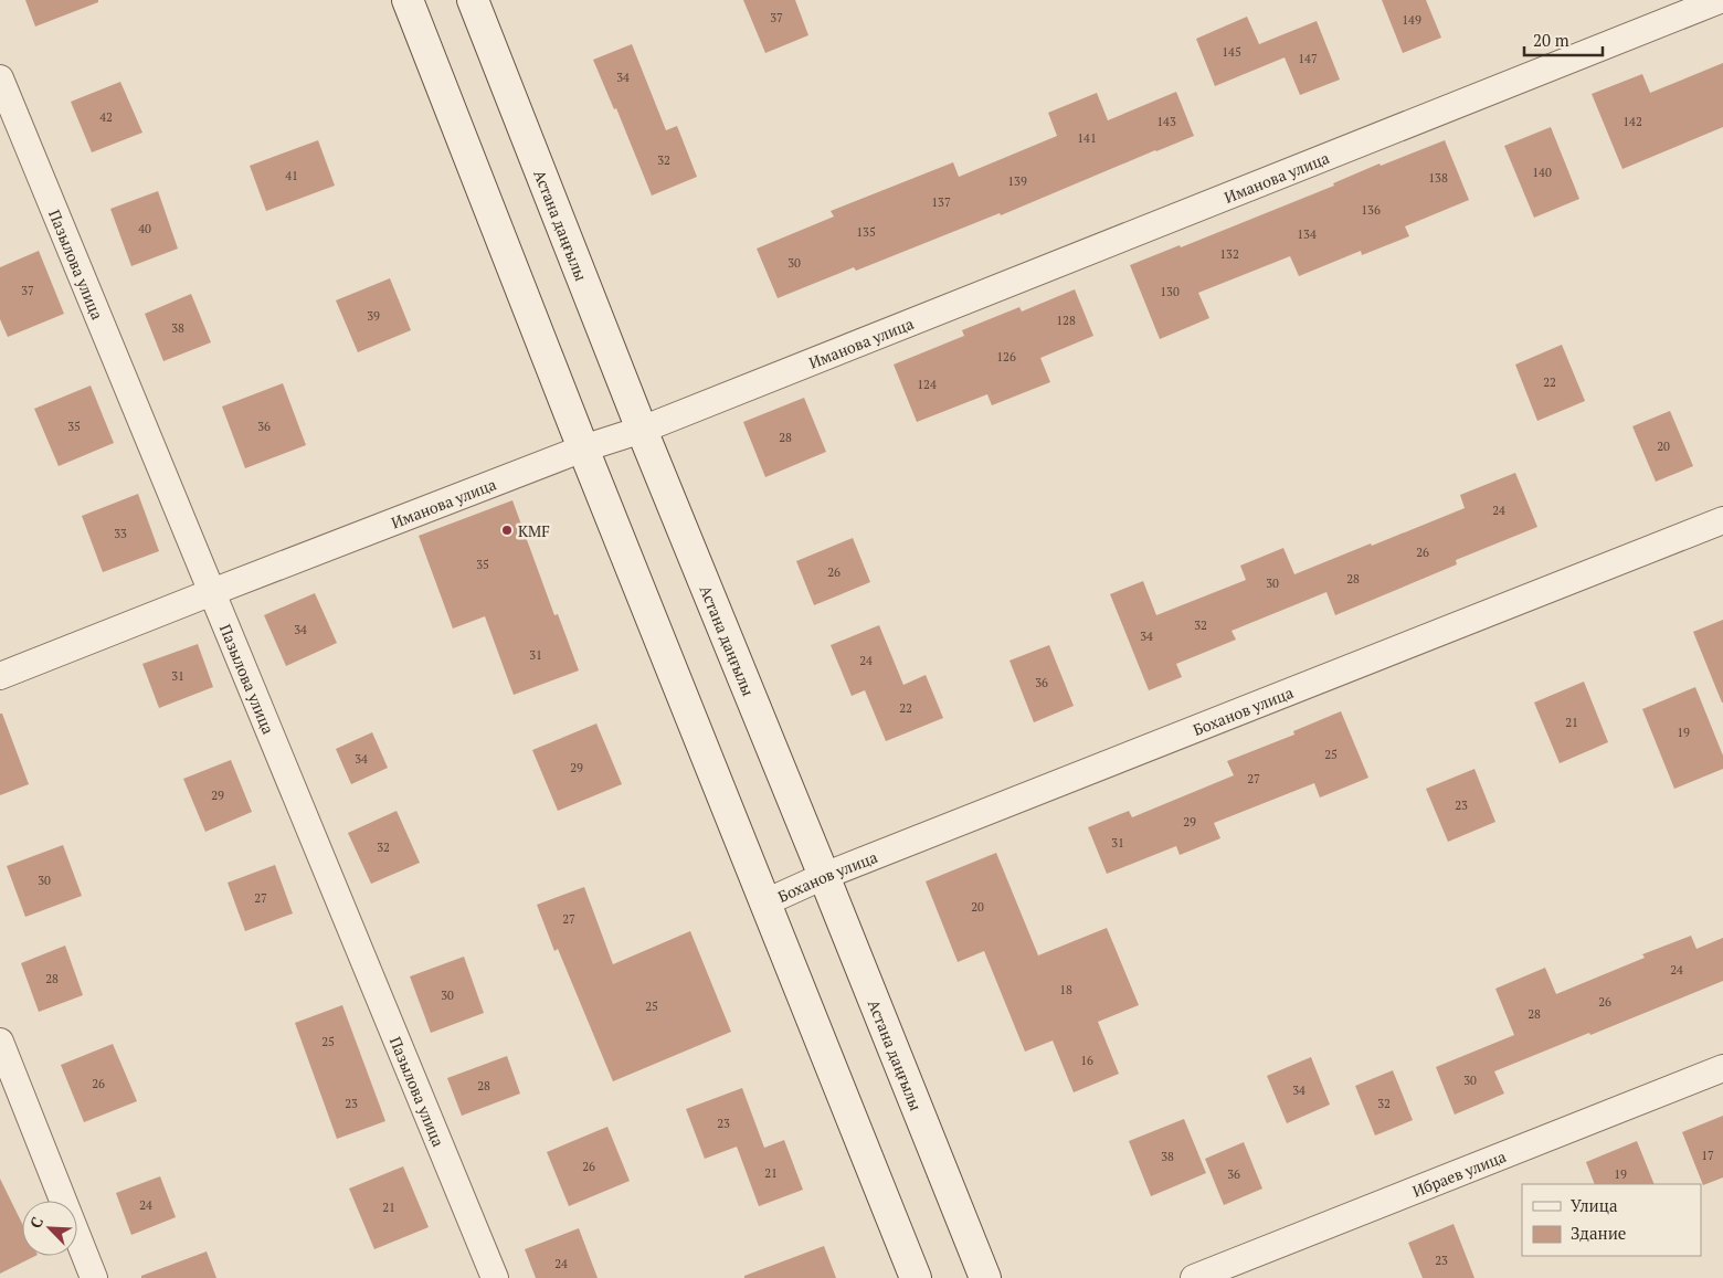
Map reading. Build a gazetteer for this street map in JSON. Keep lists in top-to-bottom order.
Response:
{
  "streets": {
    "street": [
      "Иманова улица",
      "Астана даңғылы",
      "Пазылова улица",
      "Боханов улица",
      "Ибраев улица"
    ]
  },
  "crossings": [
    ["Иманова улица", "Астана даңғылы"],
    ["Иманова улица", "Пазылова улица"],
    ["Астана даңғылы", "Боханов улица"]
  ],
  "places": ["KMF"],
  "house_numbers": [
    "37",
    "149",
    "145",
    "147",
    "34",
    "42",
    "143",
    "142",
    "141",
    "32",
    "140",
    "41",
    "138",
    "139",
    "137",
    "136",
    "40",
    "135",
    "134",
    "132",
    "30",
    "37",
    "130",
    "39",
    "128",
    "38",
    "126",
    "22",
    "124",
    "35",
    "36",
    "28",
    "20",
    "24",
    "33",
    "26",
    "35",
    "26",
    "28",
    "30",
    "32",
    "34",
    "34",
    "31",
    "24",
    "31",
    "36",
    "22",
    "21",
    "19",
    "25",
    "34",
    "29",
    "27",
    "29",
    "23",
    "29",
    "31",
    "32",
    "30",
    "27",
    "20",
    "27",
    "24",
    "28",
    "18",
    "30",
    "26",
    "25",
    "28",
    "25",
    "16",
    "30",
    "26",
    "28",
    "34",
    "23",
    "32",
    "23",
    "17",
    "38",
    "26",
    "21",
    "36",
    "19",
    "24",
    "21",
    "23",
    "24"
  ],
  "legend": ["Улица", "Здание"],
  "scale_bar": "20 m",
  "north": "top left"
}
